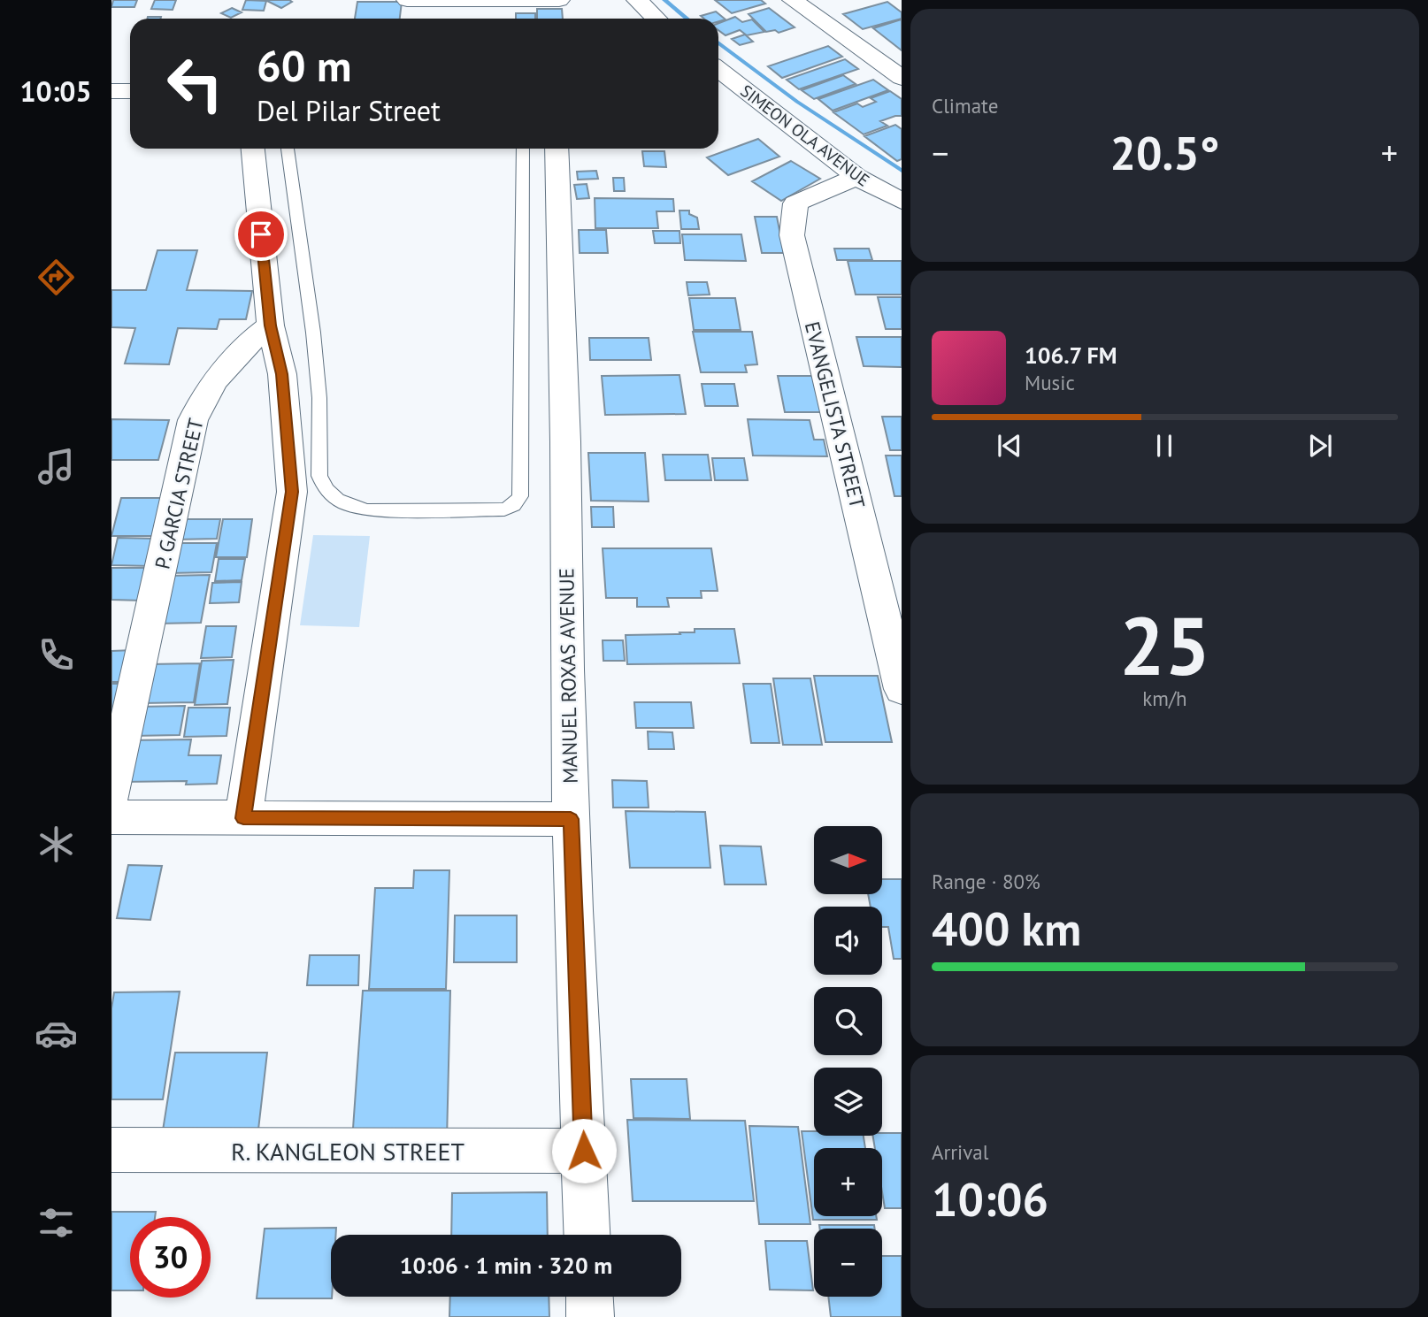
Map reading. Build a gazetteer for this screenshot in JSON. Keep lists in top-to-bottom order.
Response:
{
  "streets": {
    "street": [
      "SIMEON OLA AVENUE",
      "EVANGELISTA STREET",
      "P. GARCIA STREET",
      "MANUEL ROXAS AVENUE",
      "R. KANGLEON STREET"
    ]
  },
  "crossings": [
    ["SIMEON OLA AVENUE", "EVANGELISTA STREET"],
    ["MANUEL ROXAS AVENUE", "R. KANGLEON STREET"]
  ],
  "north": "right",
  "page": {
    "tabs": "10:05",
    "tile": [
      "Climate",
      ["25", "km/h"],
      ["Range · 80%", "400 km"],
      ["Arrival", "10:06"]
    ],
    "turn": ["60 m", "Del Pilar Street"],
    "heat": ["−", "20.5°", "+"],
    "song": ["106.7 FM", "Music"],
    "map_buttons": ["+", "−"],
    "limit": "30",
    "trip": "10:06 · 1 min · 320 m"
  }
}
